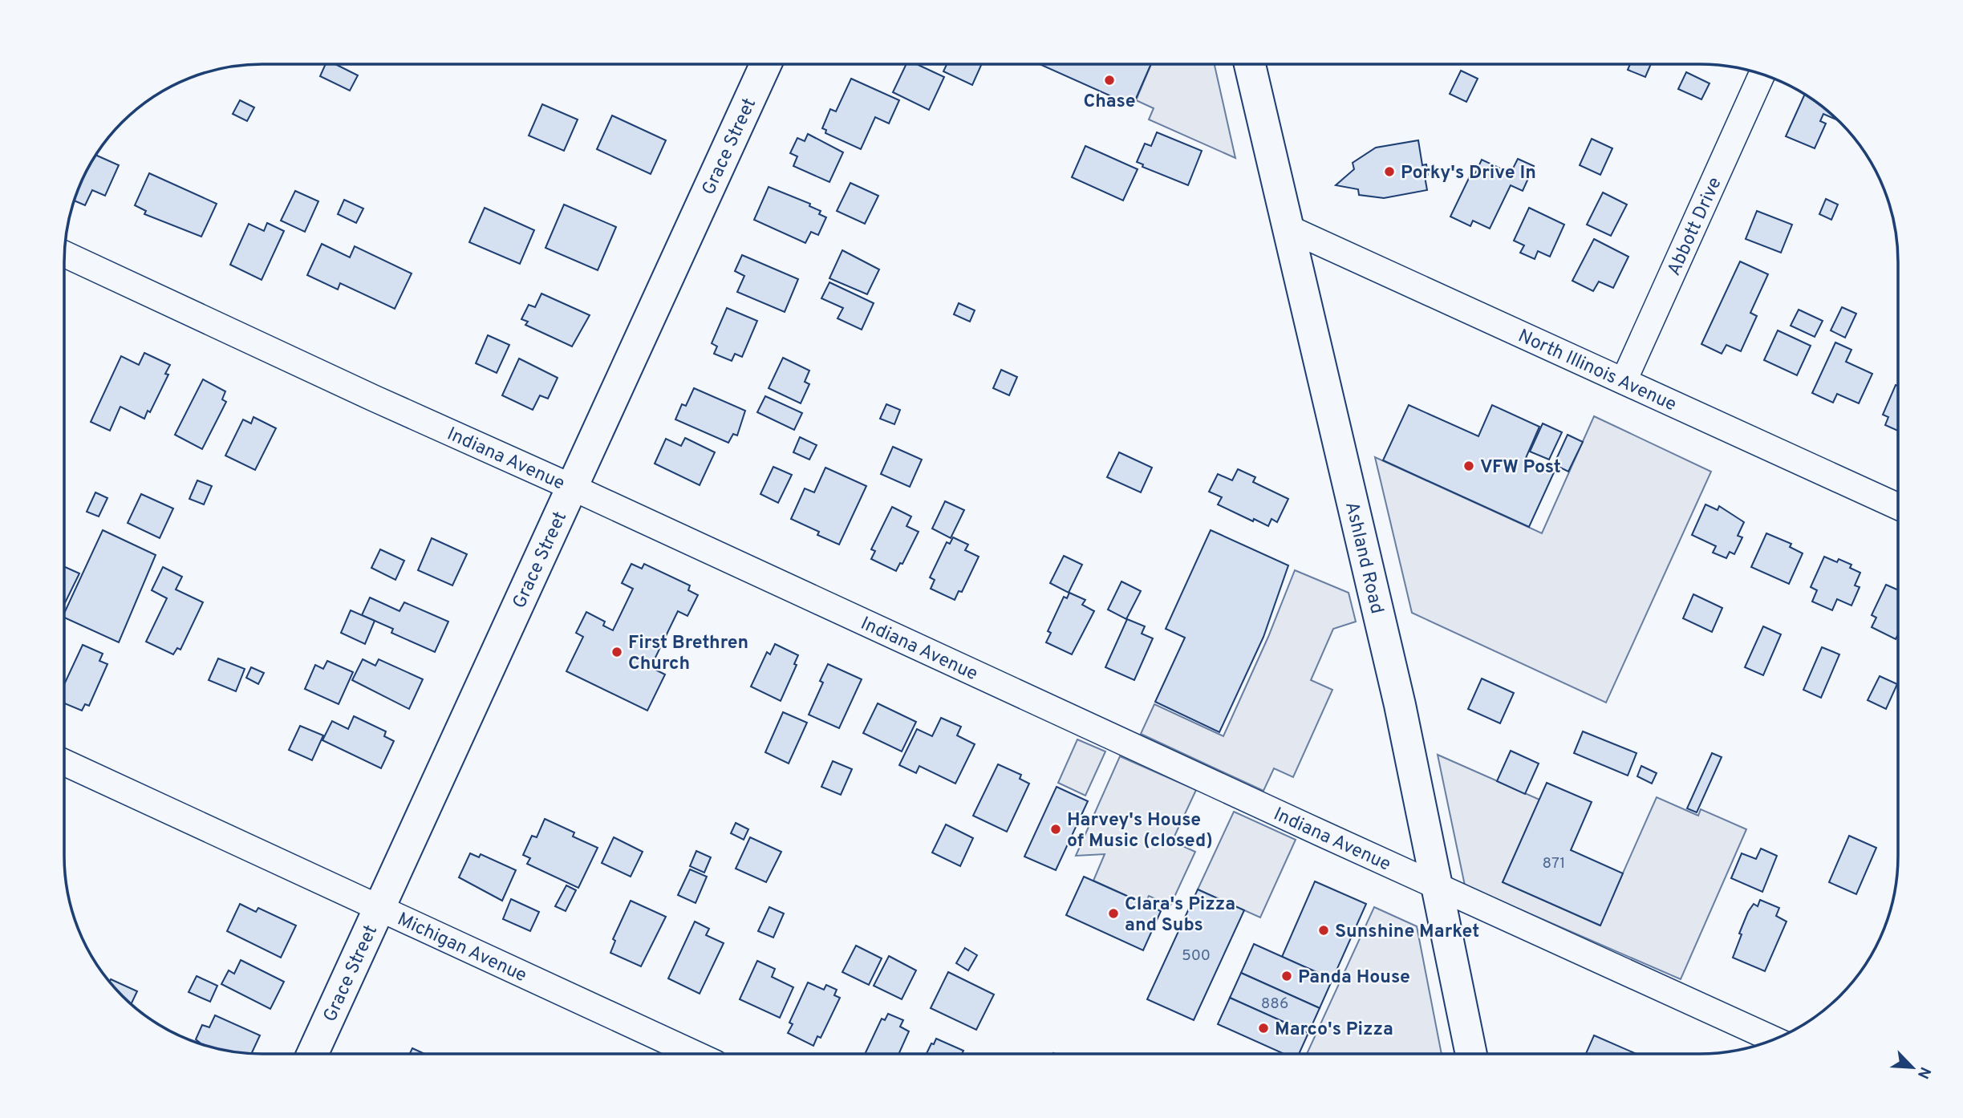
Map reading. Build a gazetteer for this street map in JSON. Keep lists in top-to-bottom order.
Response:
{
  "streets": {
    "street": [
      "Grace Street",
      "Abbott Drive",
      "North Illinois Avenue",
      "Indiana Avenue",
      "Ashland Road",
      "Michigan Avenue"
    ]
  },
  "crossings": [
    ["Grace Street", "Indiana Avenue"],
    ["Grace Street", "Michigan Avenue"],
    ["Abbott Drive", "North Illinois Avenue"],
    ["North Illinois Avenue", "Ashland Road"],
    ["Indiana Avenue", "Ashland Road"]
  ],
  "places": [
    "Chase",
    "Porky's Drive In",
    "VFW Post",
    "First Brethren Church",
    "Harvey's House of Music (closed)",
    "Clara's Pizza and Subs",
    "Sunshine Market",
    "Panda House",
    "Marco's Pizza"
  ],
  "house_numbers": ["871", "500", "886"],
  "north": "bottom right"
}
